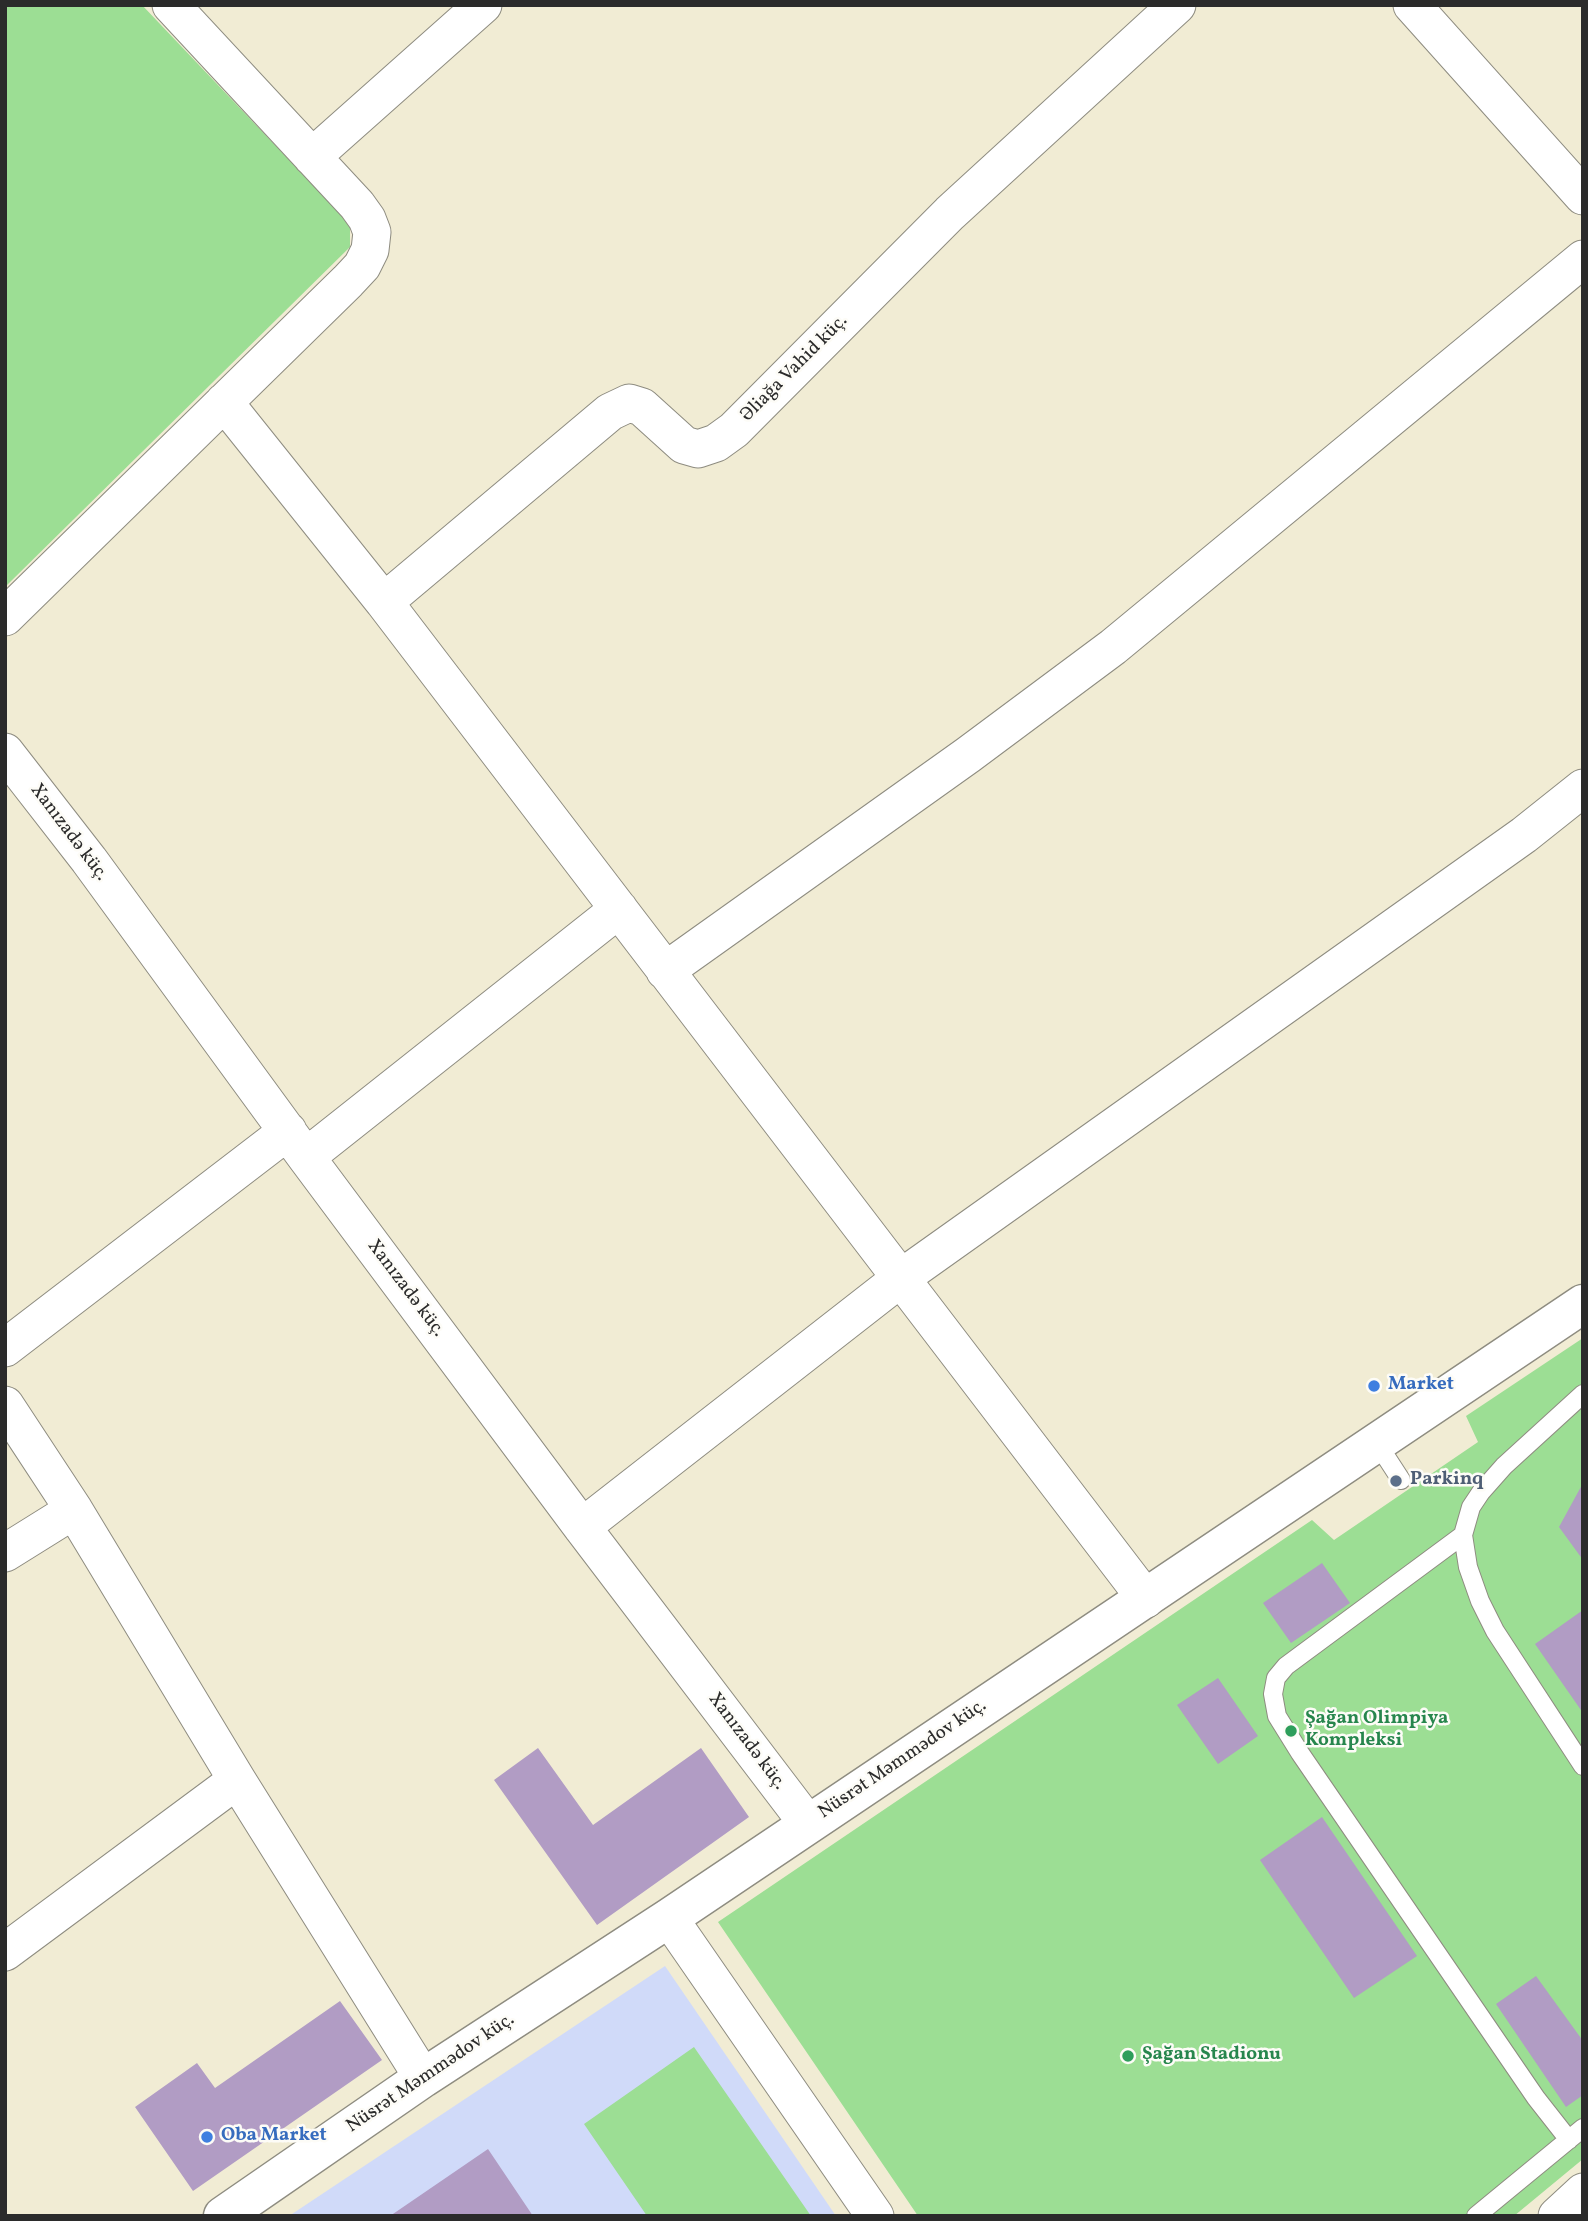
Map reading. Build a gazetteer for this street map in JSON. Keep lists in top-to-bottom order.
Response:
{
  "streets": {
    "street": ["Əliağa Vahid küç.", "Xanızadə küç.", "Nüsrət Məmmədov küç."]
  },
  "crossings": [
    ["Xanızadə küç.", "Nüsrət Məmmədov küç."]
  ],
  "places": [
    "Market",
    "Parkinq",
    "Şağan Olimpiya Kompleksi",
    "Şağan Stadionu",
    "Oba Market"
  ]
}
